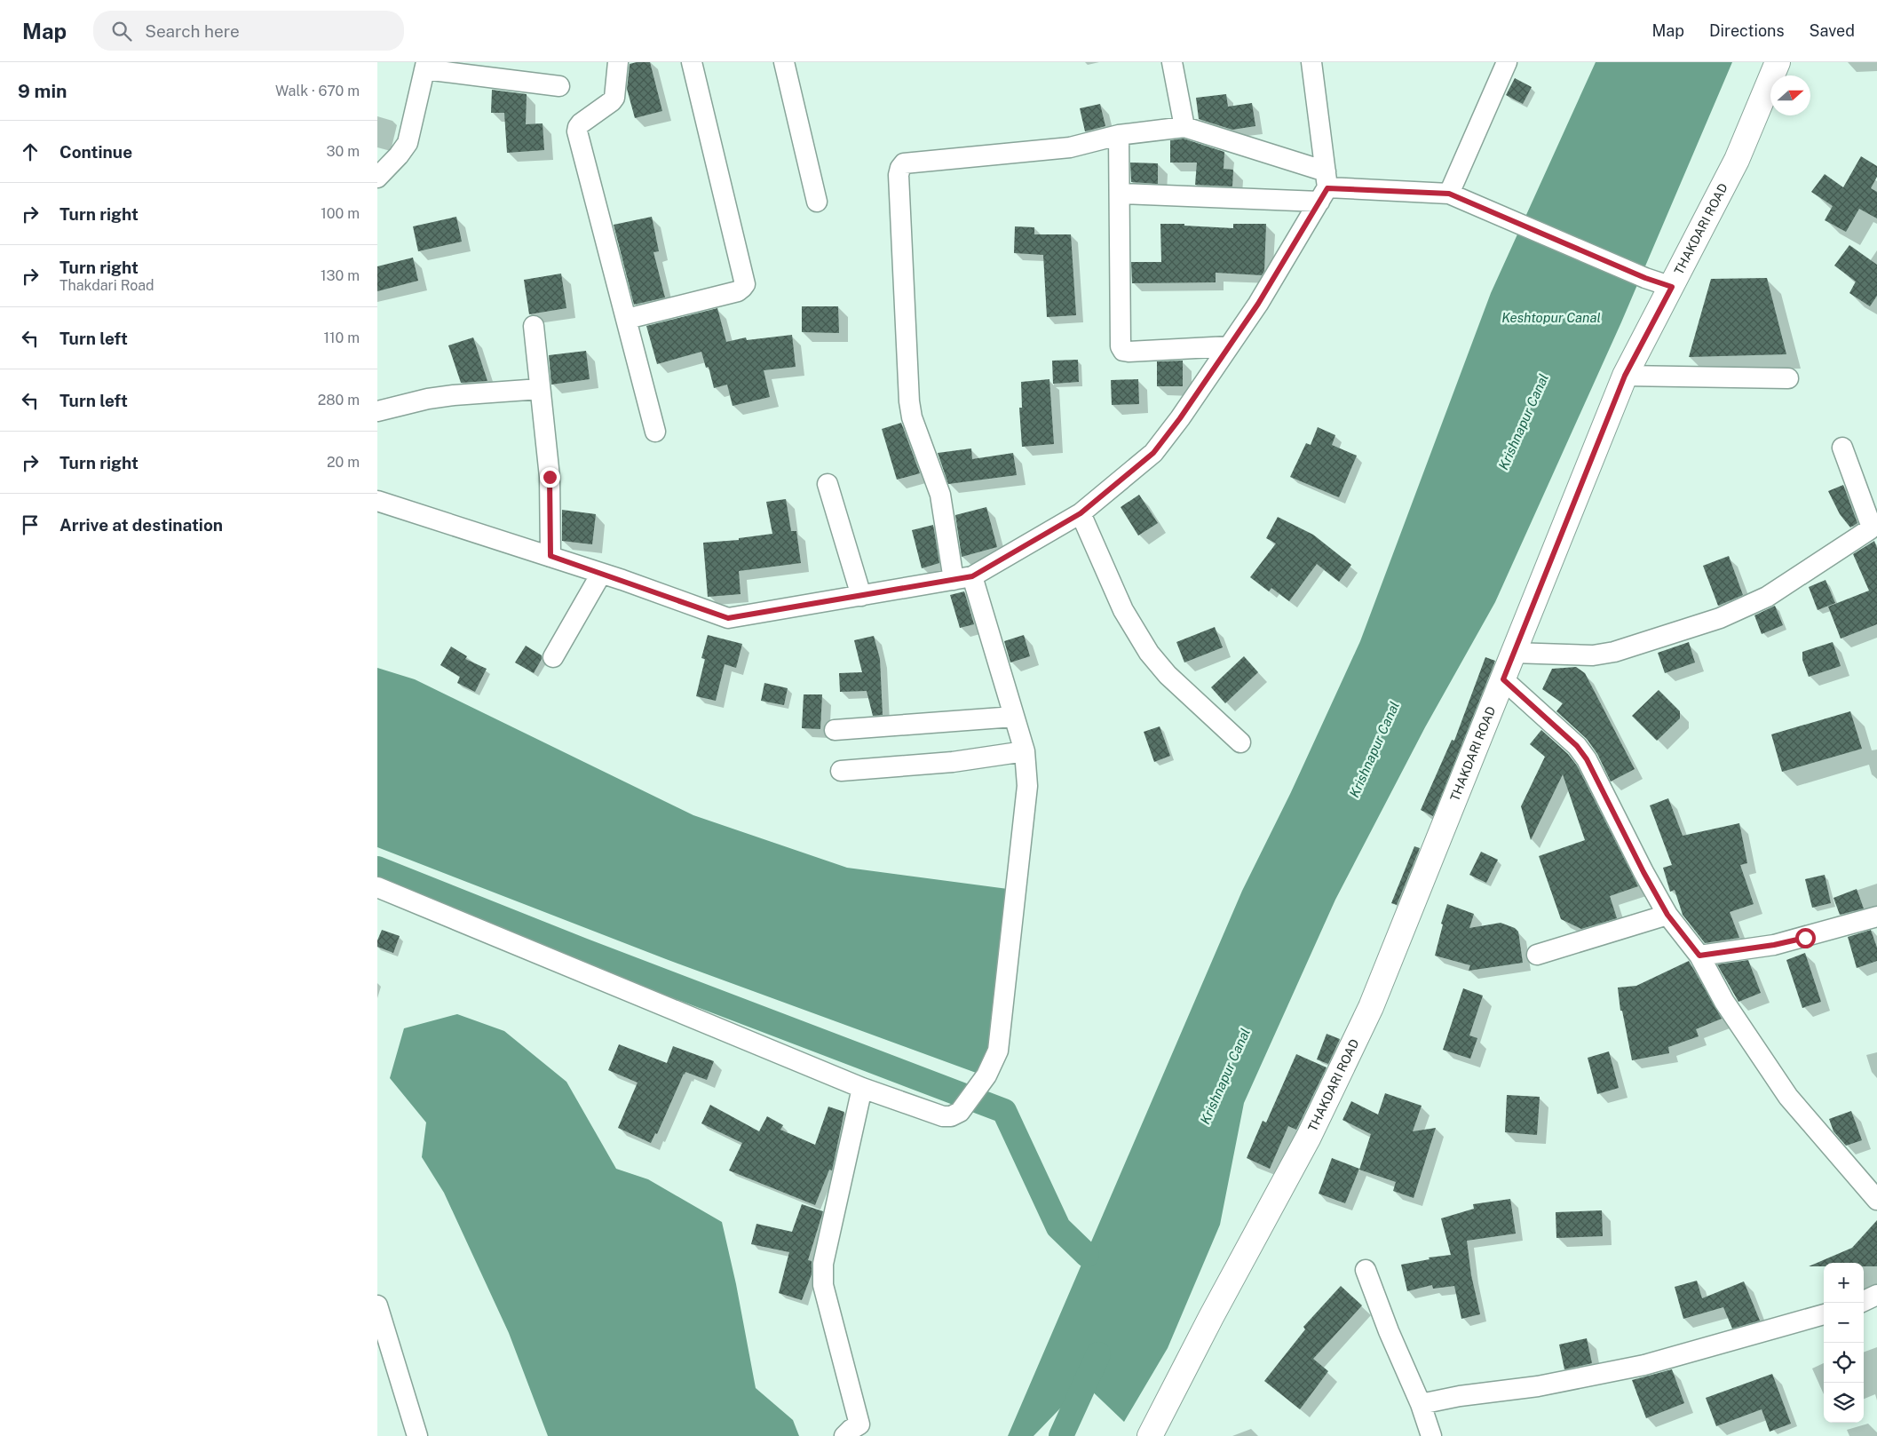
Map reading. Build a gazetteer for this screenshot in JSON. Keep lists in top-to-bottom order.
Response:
{
  "streets": {
    "street": ["THAKDARI ROAD"]
  },
  "water": ["Keshtopur Canal", "Krishnapur Canal"],
  "north": "right",
  "page": {
    "header": "Map",
    "search": "Search here",
    "nav": ["Map", "Directions", "Saved"],
    "heading": ["9 min", "Walk · 670 m"],
    "list": [
      ["Continue", "30 m"],
      ["Turn right", "100 m"],
      ["Turn right", "Thakdari Road", "130 m"],
      ["Turn left", "110 m"],
      ["Turn left", "280 m"],
      ["Turn right", "20 m"],
      "Arrive at destination"
    ],
    "map_buttons": ["+", "−"]
  }
}
